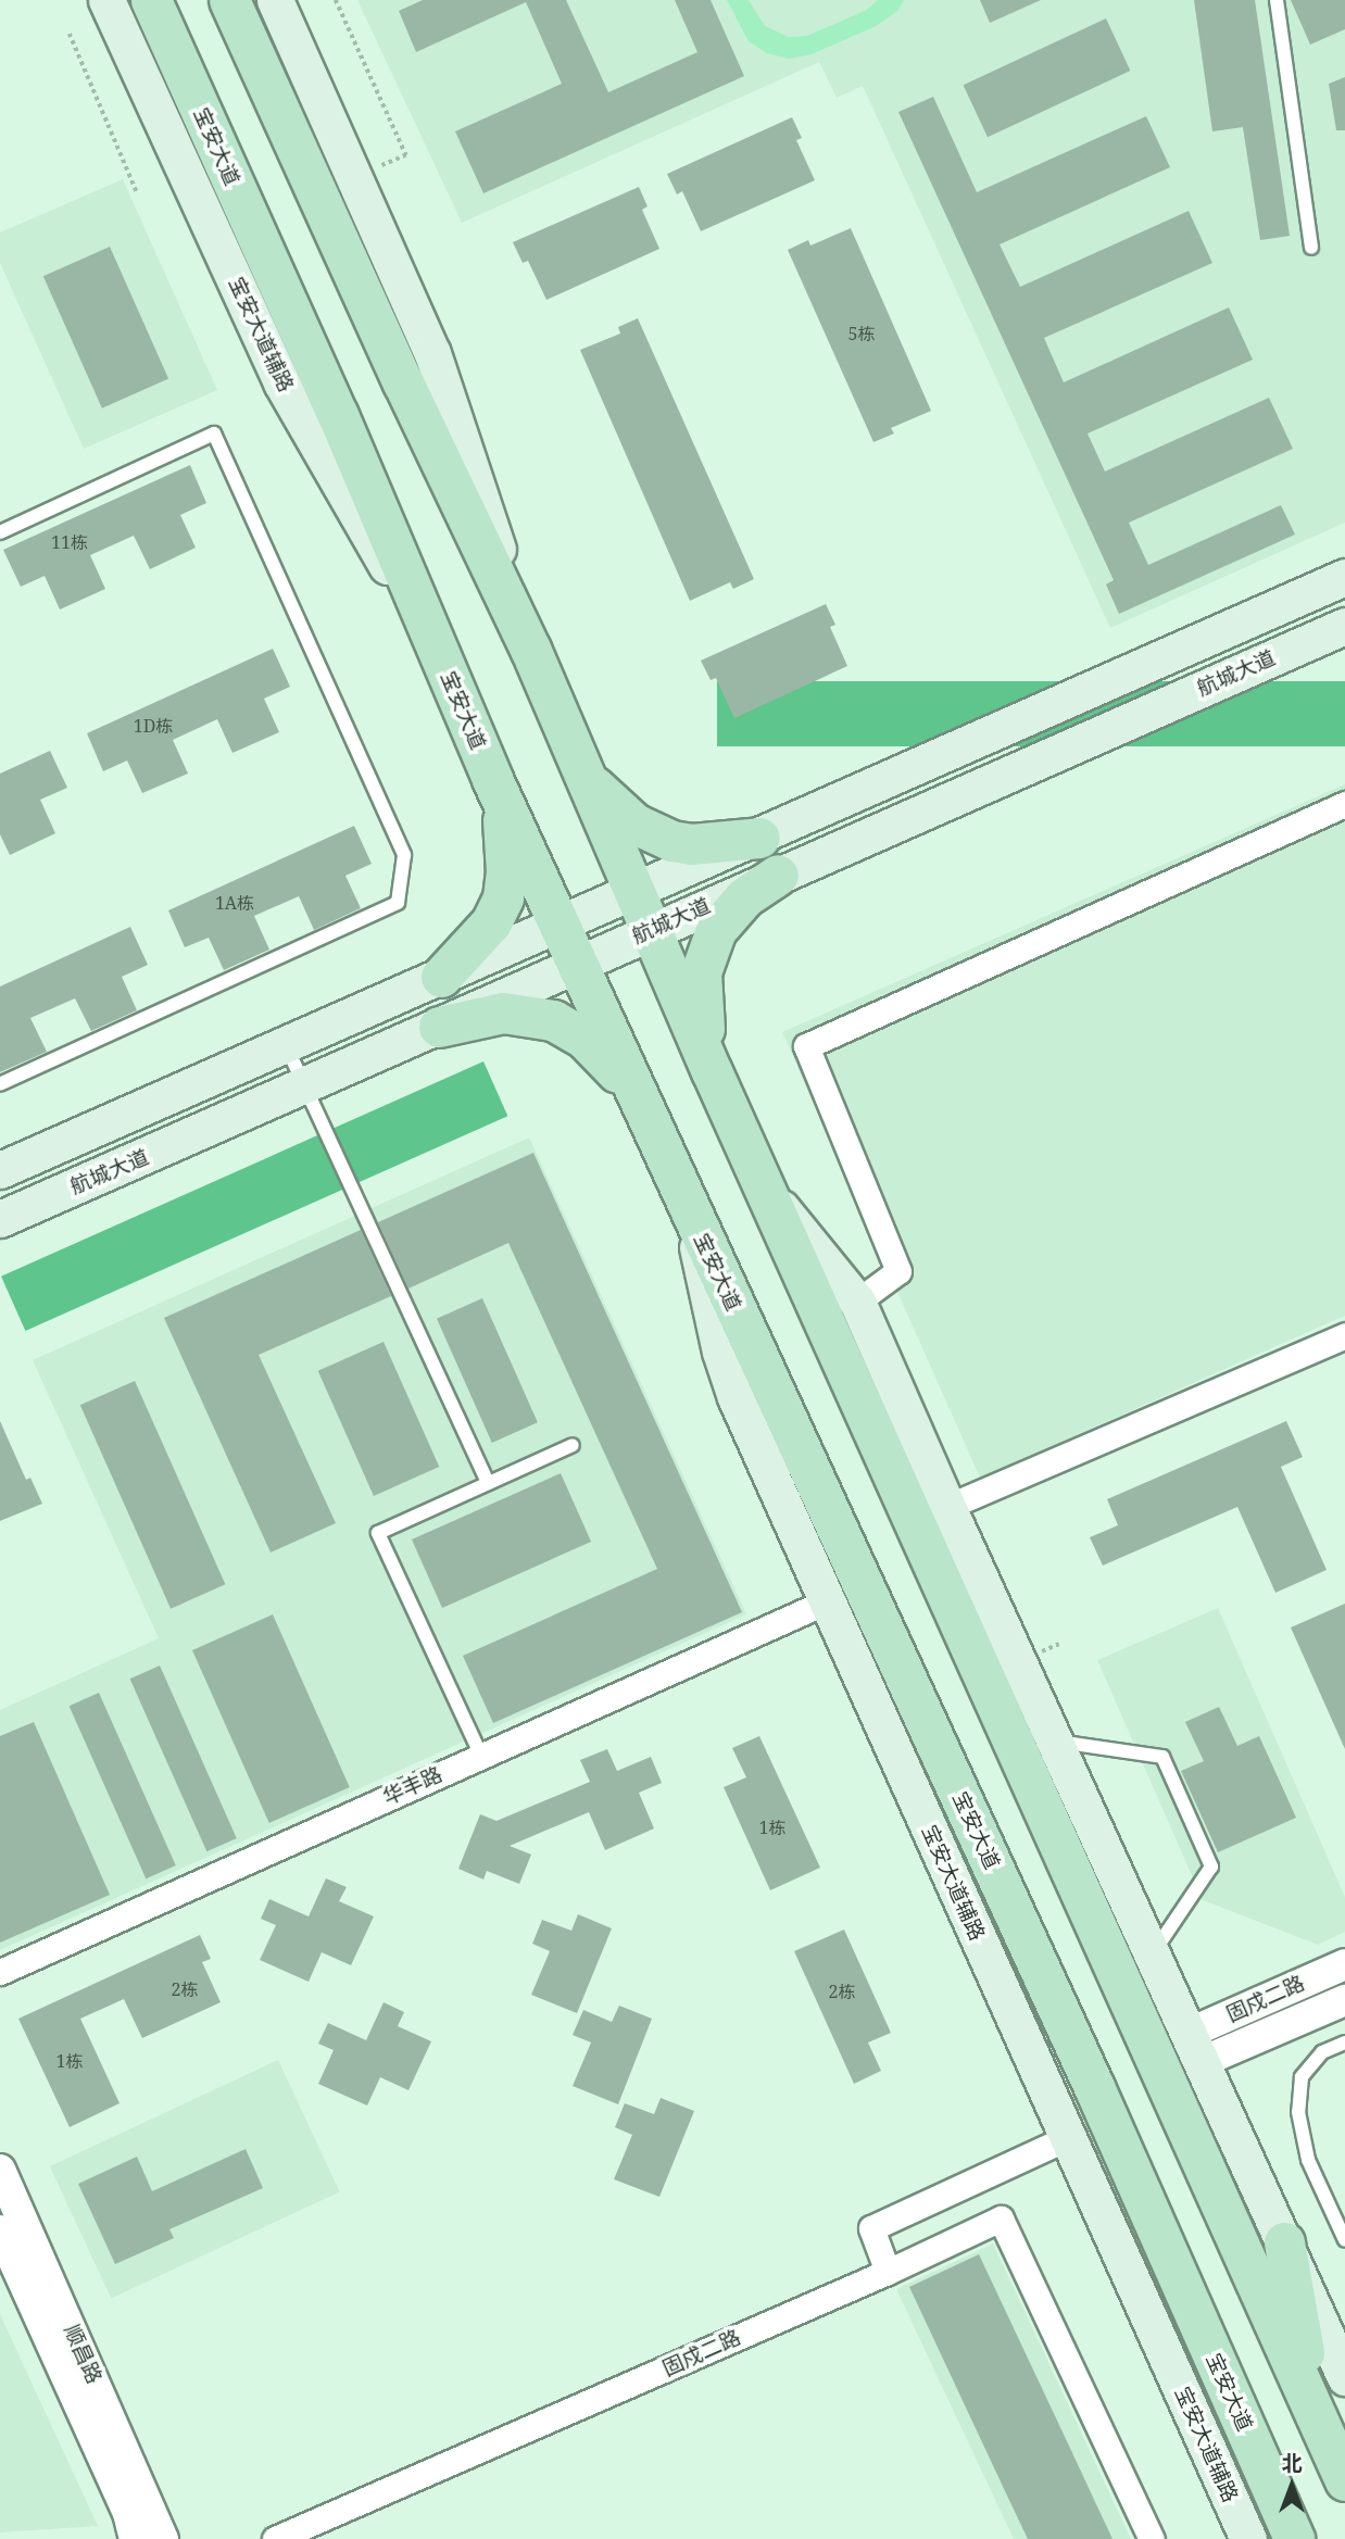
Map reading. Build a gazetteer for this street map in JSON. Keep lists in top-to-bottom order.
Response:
{
  "streets": {
    "main road": ["宝安大道", "宝安大道辅路", "航城大道"],
    "street": ["华丰路", "固戍二路", "顺昌路"]
  },
  "crossings": [
    ["宝安大道", "宝安大道辅路"],
    ["宝安大道", "航城大道"],
    ["宝安大道辅路", "华丰路"]
  ],
  "house_numbers": [
    "5栋",
    "11栋",
    "1D栋",
    "1A栋",
    "1栋",
    "2栋",
    "2栋",
    "1栋"
  ],
  "north": "top"
}
